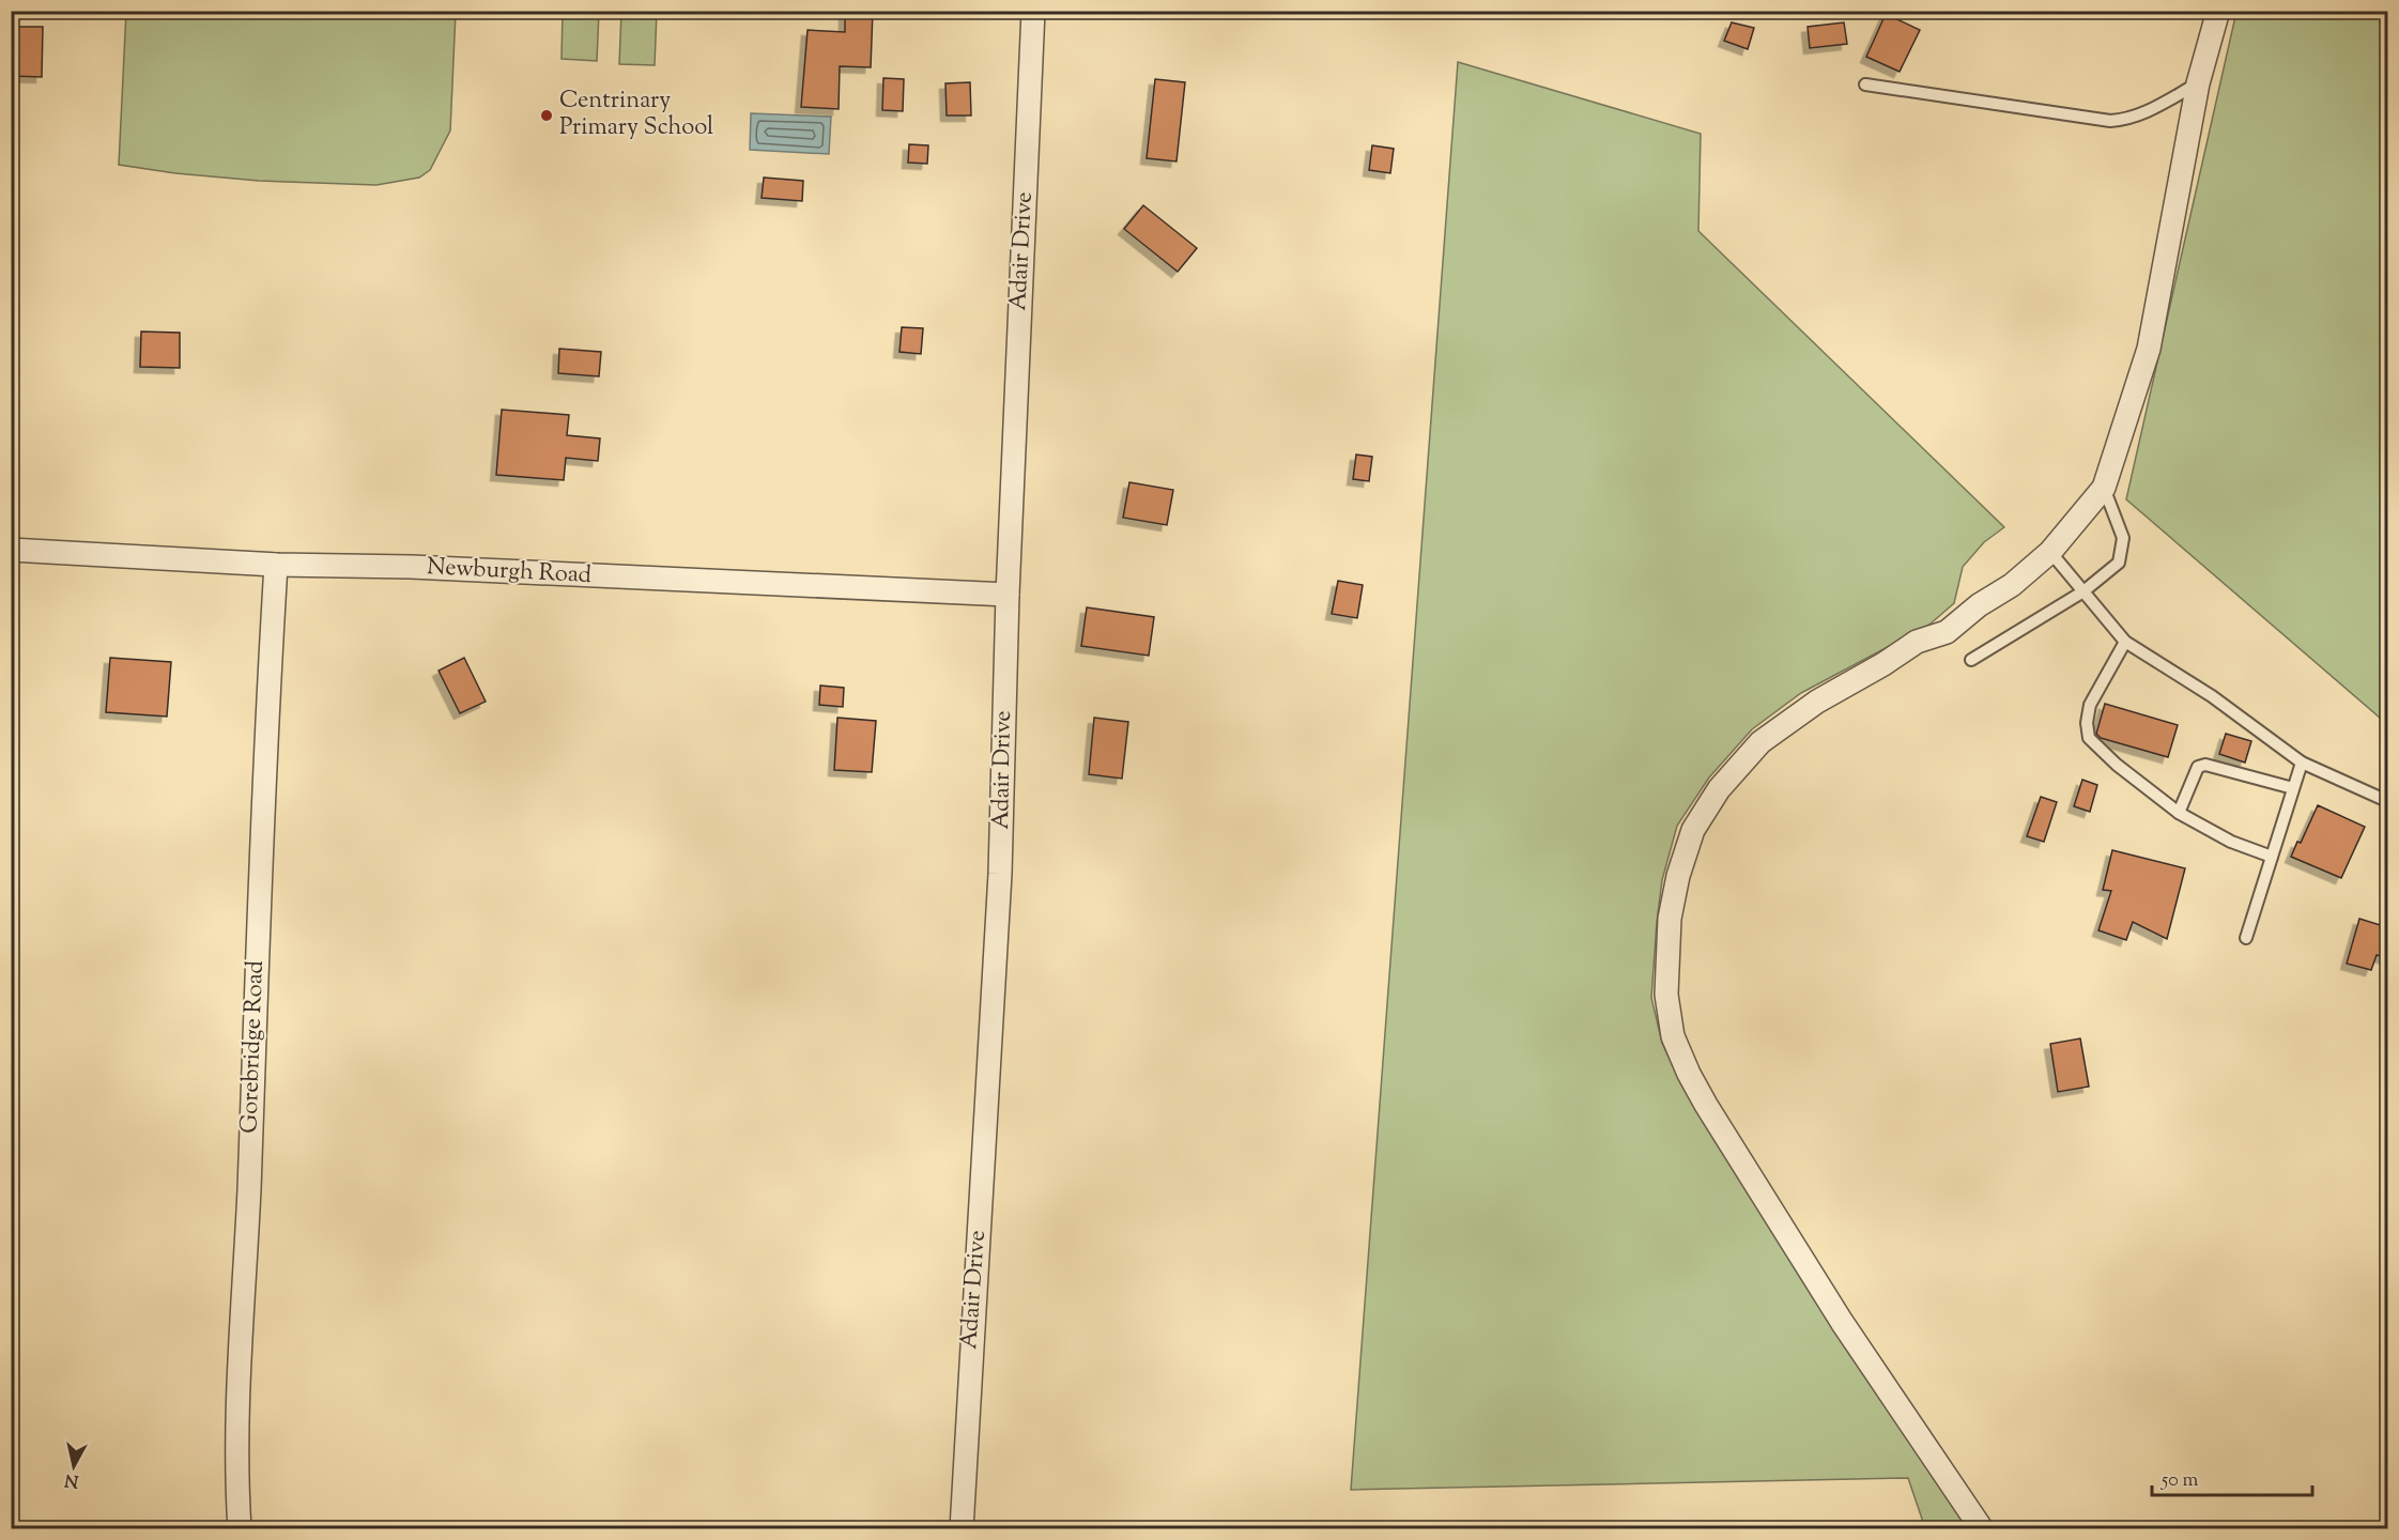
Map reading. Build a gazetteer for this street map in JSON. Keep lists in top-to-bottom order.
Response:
{
  "streets": {
    "street": ["Adair Drive", "Newburgh Road", "Gorebridge Road"]
  },
  "crossings": [
    ["Adair Drive", "Newburgh Road"],
    ["Newburgh Road", "Gorebridge Road"]
  ],
  "places": ["Centrinary Primary School"],
  "scale_bar": "50 m",
  "north": "bottom"
}
